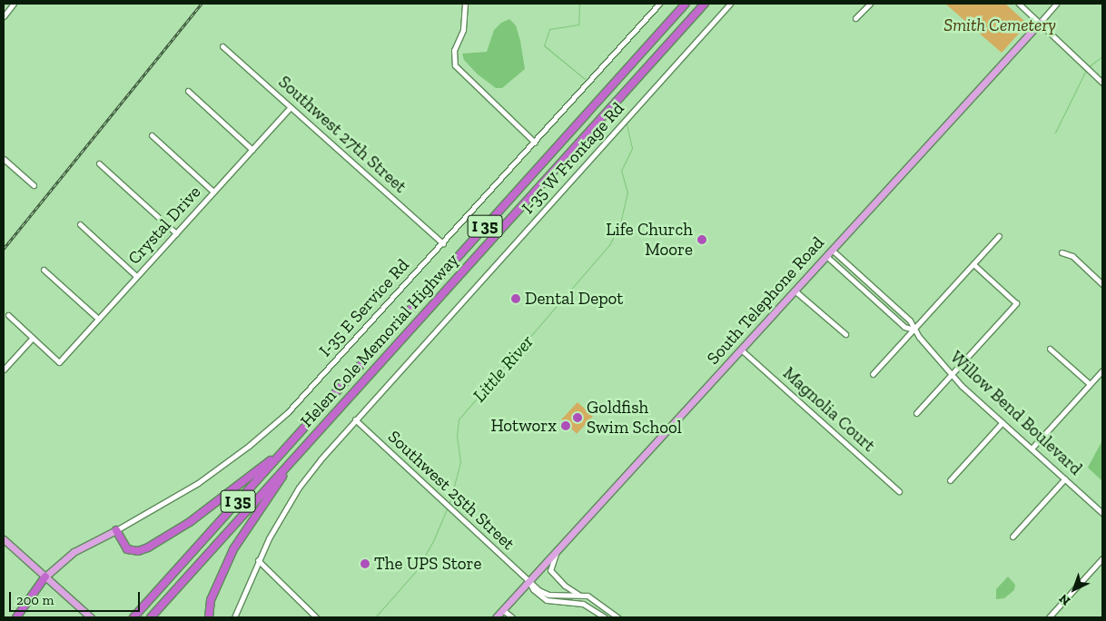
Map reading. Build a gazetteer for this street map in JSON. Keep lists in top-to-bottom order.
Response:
{
  "streets": {
    "highway": ["I 35", "Helen Cole Memorial Highway"],
    "main road": ["South Telephone Road", "I-35 E Service Rd"],
    "street": [
      "Southwest 27th Street",
      "I-35 W Frontage Rd",
      "Crystal Drive",
      "Magnolia Court",
      "Willow Bend Boulevard",
      "Southwest 25th Street"
    ]
  },
  "crossings": [
    ["Southwest 27th Street", "Crystal Drive"],
    ["Southwest 27th Street", "I-35 E Service Rd"],
    ["I-35 W Frontage Rd", "Southwest 25th Street"],
    ["South Telephone Road", "Magnolia Court"],
    ["South Telephone Road", "Willow Bend Boulevard"],
    ["South Telephone Road", "Southwest 25th Street"]
  ],
  "water": ["Little River"],
  "parks": ["Smith Cemetery"],
  "places": [
    "Life Church Moore",
    "Dental Depot",
    "Goldfish Swim School",
    "Hotworx",
    "The UPS Store"
  ],
  "scale_bar": "200 m",
  "north": "bottom left"
}
